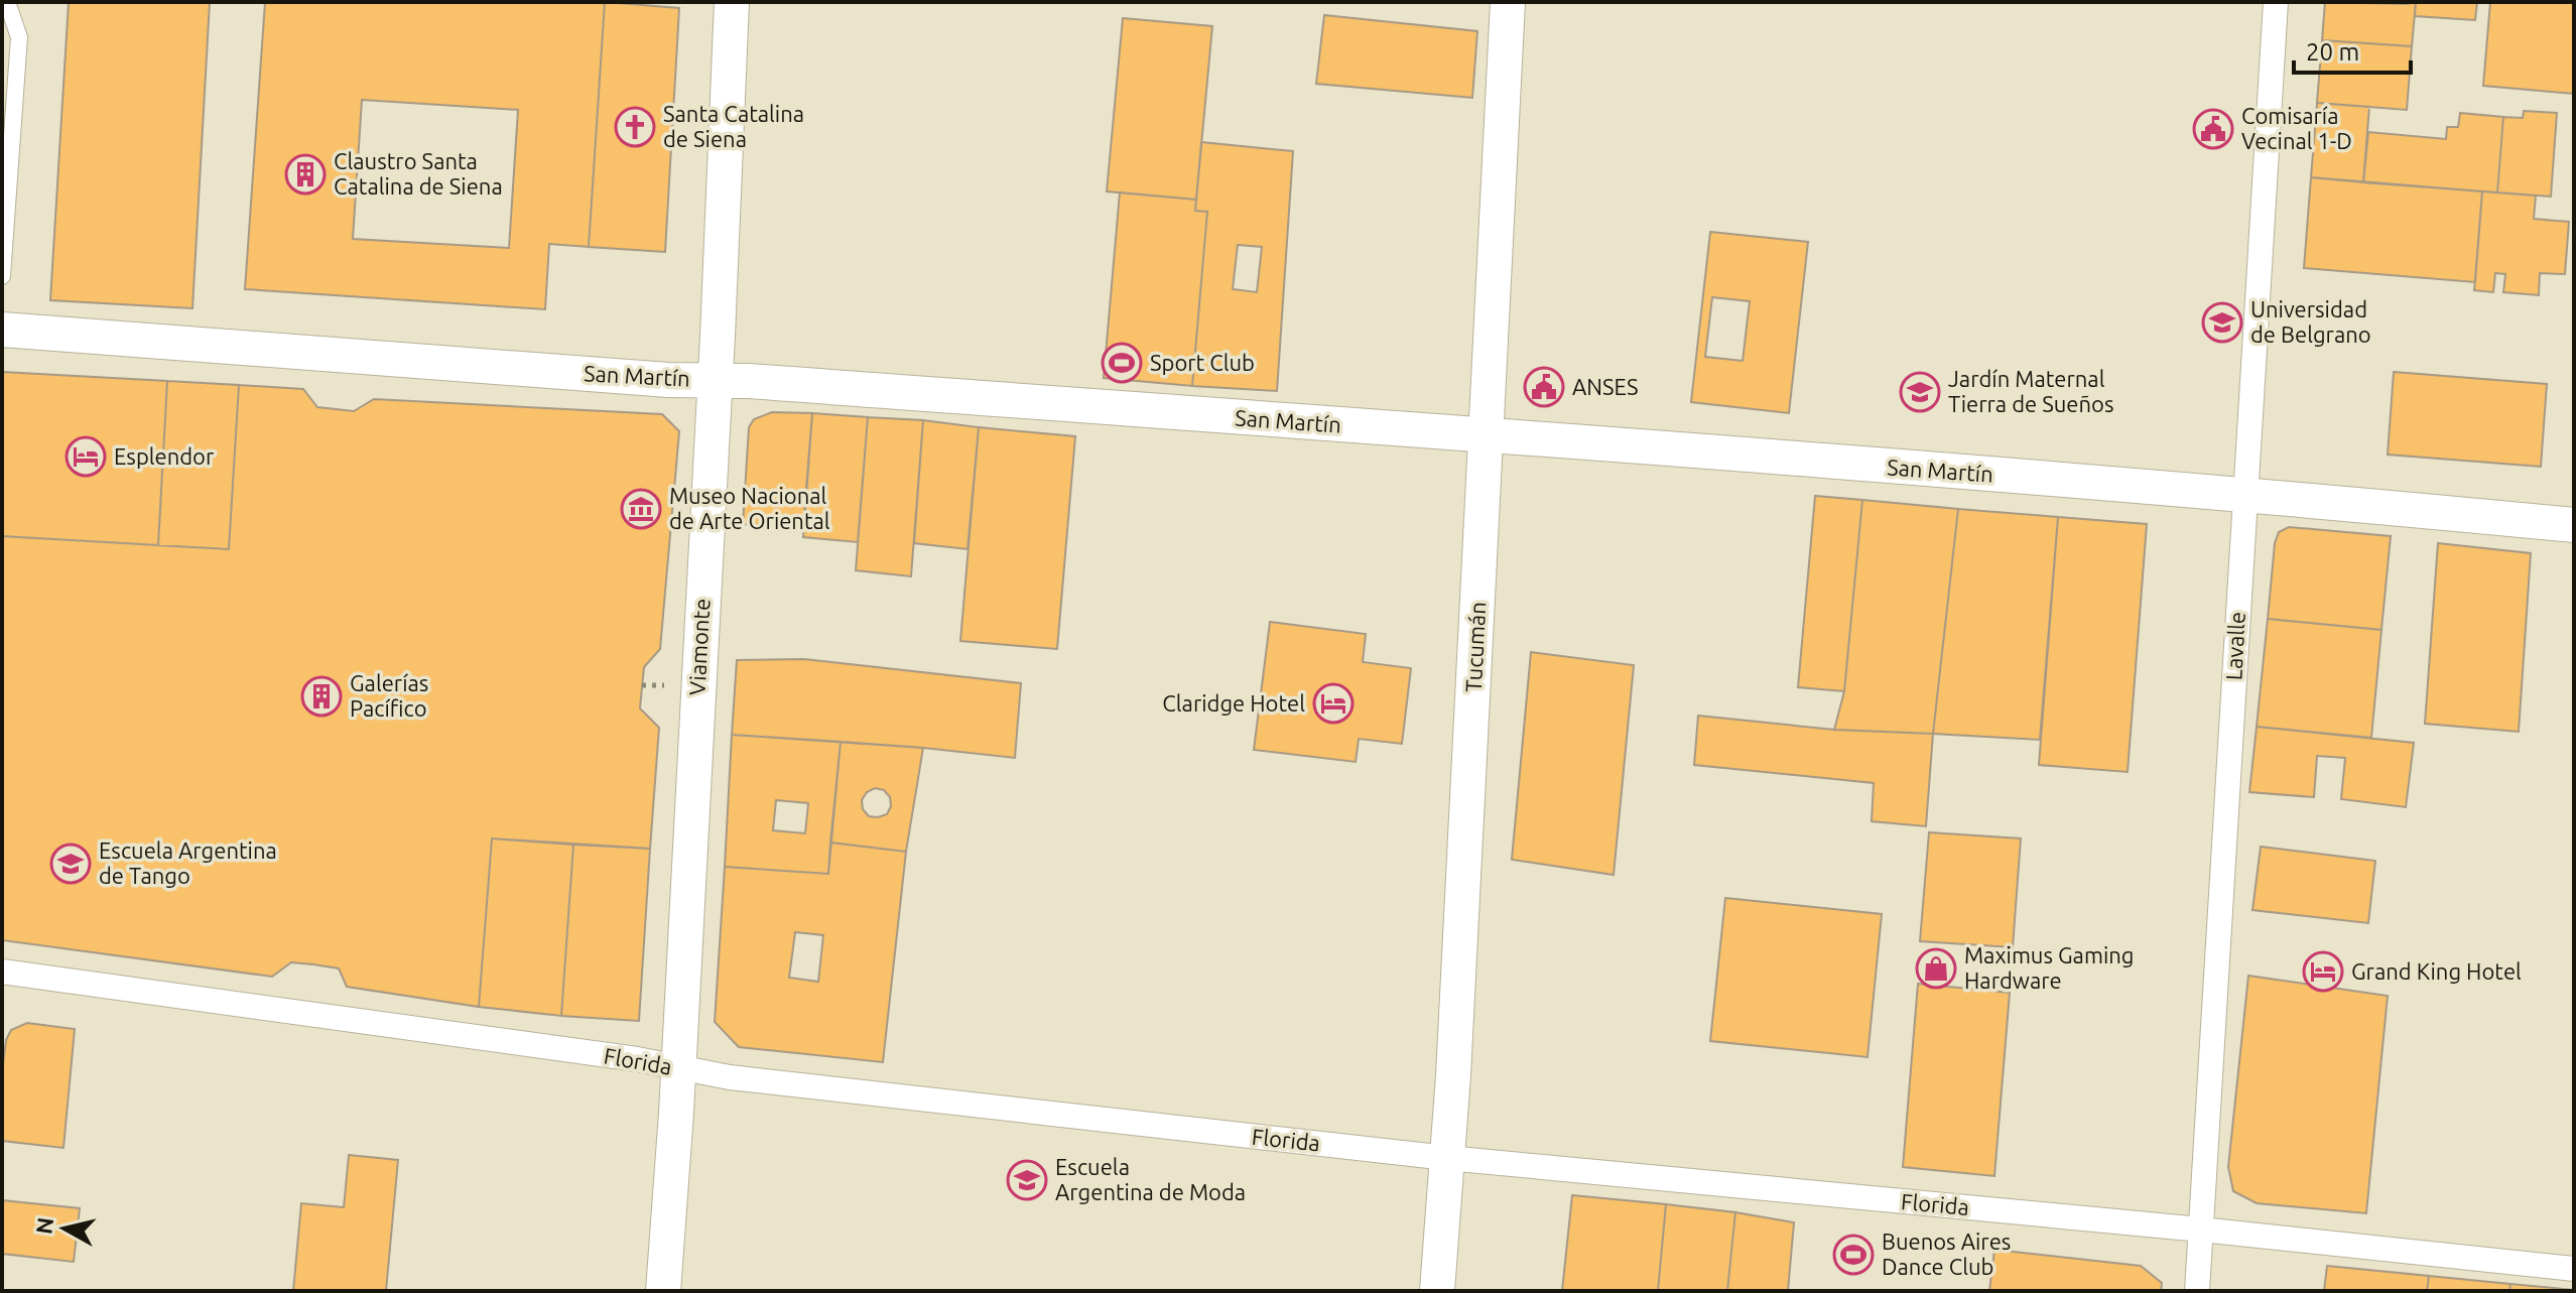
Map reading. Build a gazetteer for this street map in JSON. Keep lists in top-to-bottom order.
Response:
{
  "streets": {
    "street": [
      "San Martín",
      "Lavalle",
      "Viamonte",
      "Tucumán",
      "Florida"
    ]
  },
  "crossings": [
    ["San Martín", "Lavalle"],
    ["San Martín", "Viamonte"],
    ["San Martín", "Tucumán"],
    ["Lavalle", "Florida"],
    ["Viamonte", "Florida"],
    ["Tucumán", "Florida"]
  ],
  "places": {
    "church": ["Santa Catalina de Siena"],
    "public building": ["Comisaría Vecinal 1-D", "ANSES"],
    "building": ["Claustro Santa Catalina de Siena", "Galerías Pacífico"],
    "school or university": [
      "Universidad de Belgrano",
      "Jardín Maternal Tierra de Sueños",
      "Escuela Argentina de Tango",
      "Escuela Argentina de Moda"
    ],
    "sports": ["Sport Club", "Buenos Aires Dance Club"],
    "hotel": ["Esplendor", "Claridge Hotel", "Grand King Hotel"],
    "museum": ["Museo Nacional de Arte Oriental"],
    "shop": ["Maximus Gaming Hardware"]
  },
  "scale_bar": "20 m",
  "north": "left"
}
